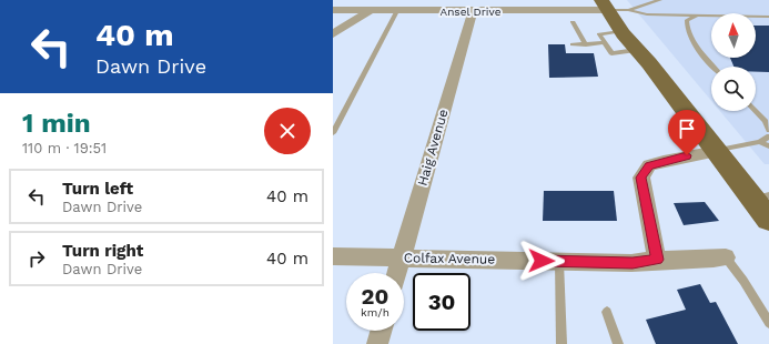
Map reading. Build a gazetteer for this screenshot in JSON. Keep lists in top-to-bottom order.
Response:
{
  "streets": {
    "street": ["Ansel Drive", "Haig Avenue", "Colfax Avenue"]
  },
  "crossings": [
    ["Ansel Drive", "Haig Avenue"],
    ["Haig Avenue", "Colfax Avenue"]
  ],
  "north": "top",
  "page": {
    "turn": ["40 m", "Dawn Drive"],
    "heading": ["1 min", "110 m · 19:51"],
    "list": [
      {
        "name": "Turn left",
        "note": "Dawn Drive",
        "value": "40 m"
      },
      {
        "name": "Turn right",
        "note": "Dawn Drive",
        "value": "40 m"
      }
    ],
    "speed": "20 km/h",
    "limit": "30"
  }
}
